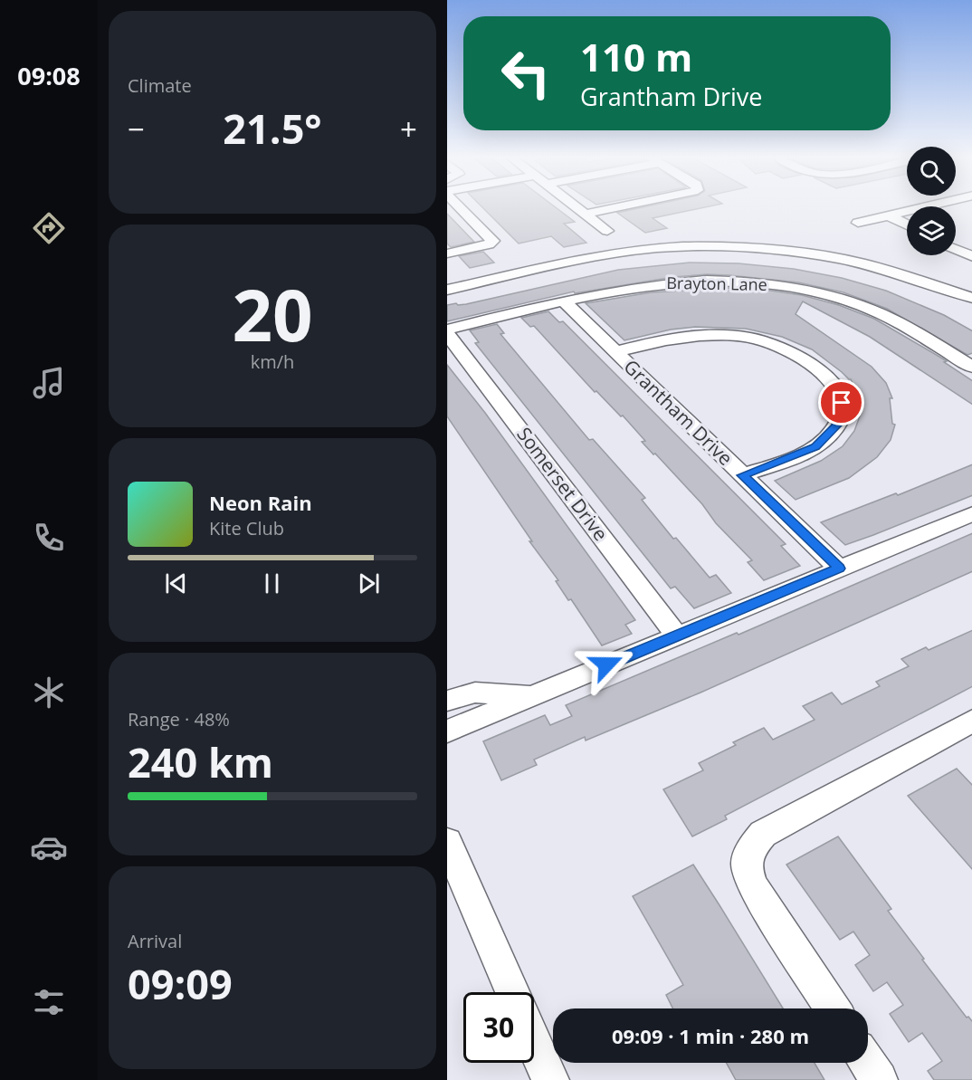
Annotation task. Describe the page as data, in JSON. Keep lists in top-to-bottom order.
{
  "streets": {
    "street": ["Brayton Lane", "Grantham Drive", "Somerset Drive"]
  },
  "crossings": [
    ["Brayton Lane", "Grantham Drive"]
  ],
  "page": {
    "tabs": "09:08",
    "tile": [
      "Climate",
      ["20", "km/h"],
      ["Range · 48%", "240 km"],
      ["Arrival", "09:09"]
    ],
    "turn": ["110 m", "Grantham Drive"],
    "heat": ["−", "21.5°", "+"],
    "song": ["Neon Rain", "Kite Club"],
    "limit": "30",
    "trip": "09:09 · 1 min · 280 m"
  }
}
